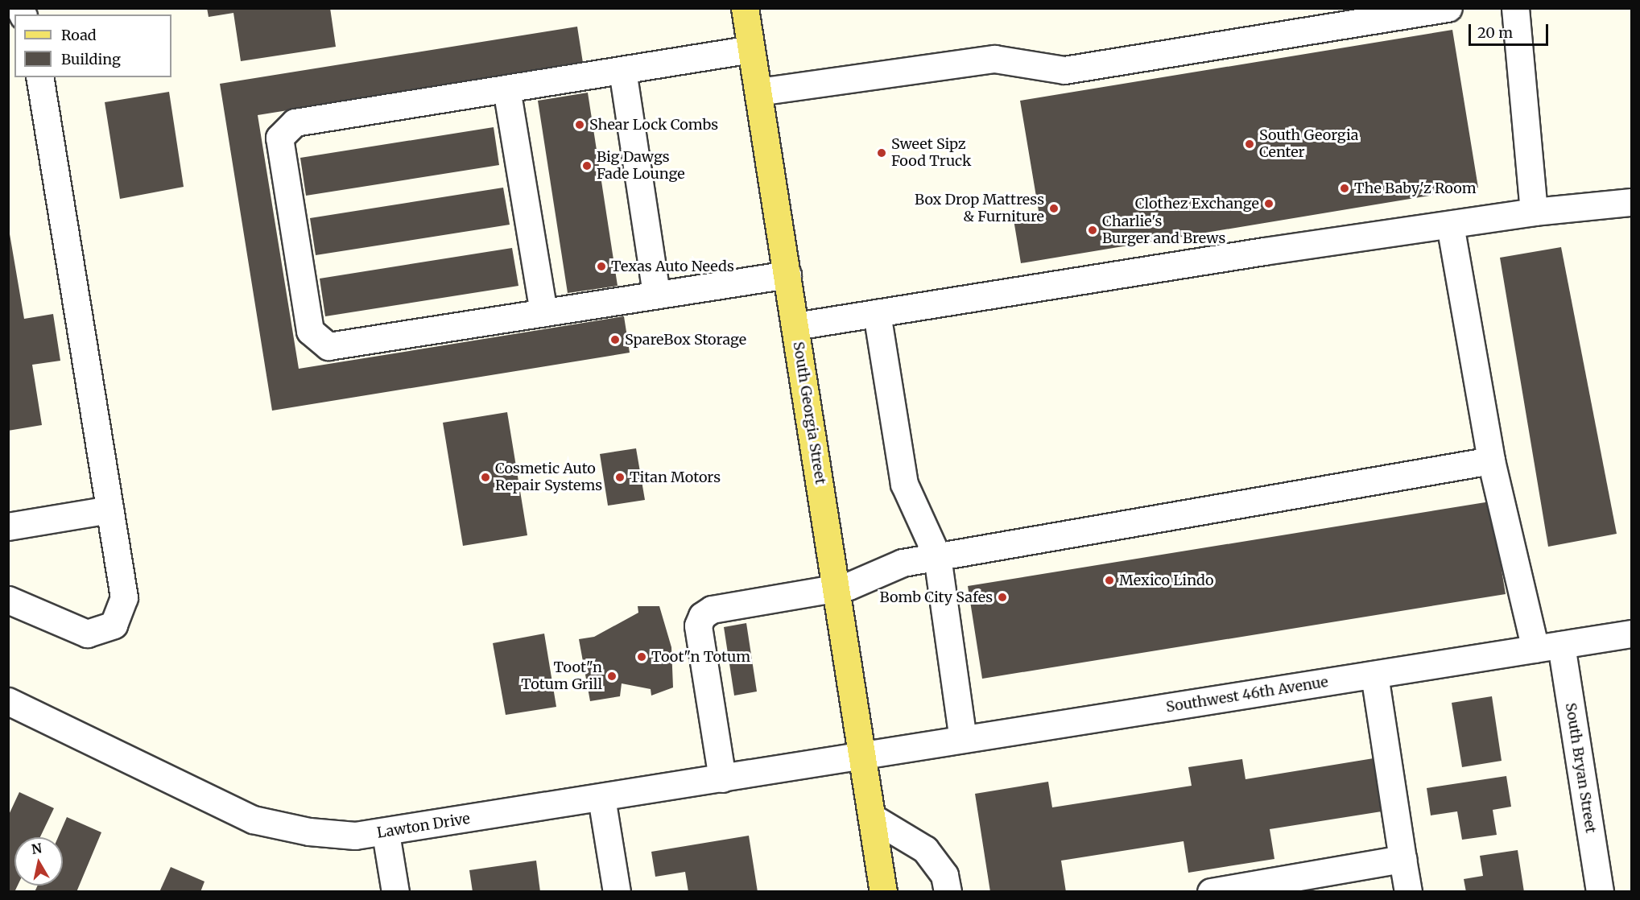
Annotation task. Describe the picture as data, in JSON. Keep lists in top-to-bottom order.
{
  "streets": {
    "main road": ["South Georgia Street"],
    "street": ["Southwest 46th Avenue", "South Bryan Street", "Lawton Drive"]
  },
  "crossings": [
    ["South Georgia Street", "Southwest 46th Avenue"],
    ["South Georgia Street", "Lawton Drive"],
    ["Southwest 46th Avenue", "South Bryan Street"],
    ["Southwest 46th Avenue", "Lawton Drive"]
  ],
  "places": [
    "Shear Lock Combs",
    "South Georgia Center",
    "Sweet Sipz Food Truck",
    "Big Dawgs Fade Lounge",
    "The Baby'z Room",
    "Clothez Exchange",
    "Box Drop Mattress & Furniture",
    "Charlie's Burger and Brews",
    "Texas Auto Needs",
    "SpareBox Storage",
    "Cosmetic Auto Repair Systems",
    "Titan Motors",
    "Mexico Lindo",
    "Bomb City Safes",
    "Toot\"n Totum",
    "Toot\"n Totum Grill"
  ],
  "legend": ["Road", "Building"],
  "scale_bar": "20 m",
  "north": "top"
}
